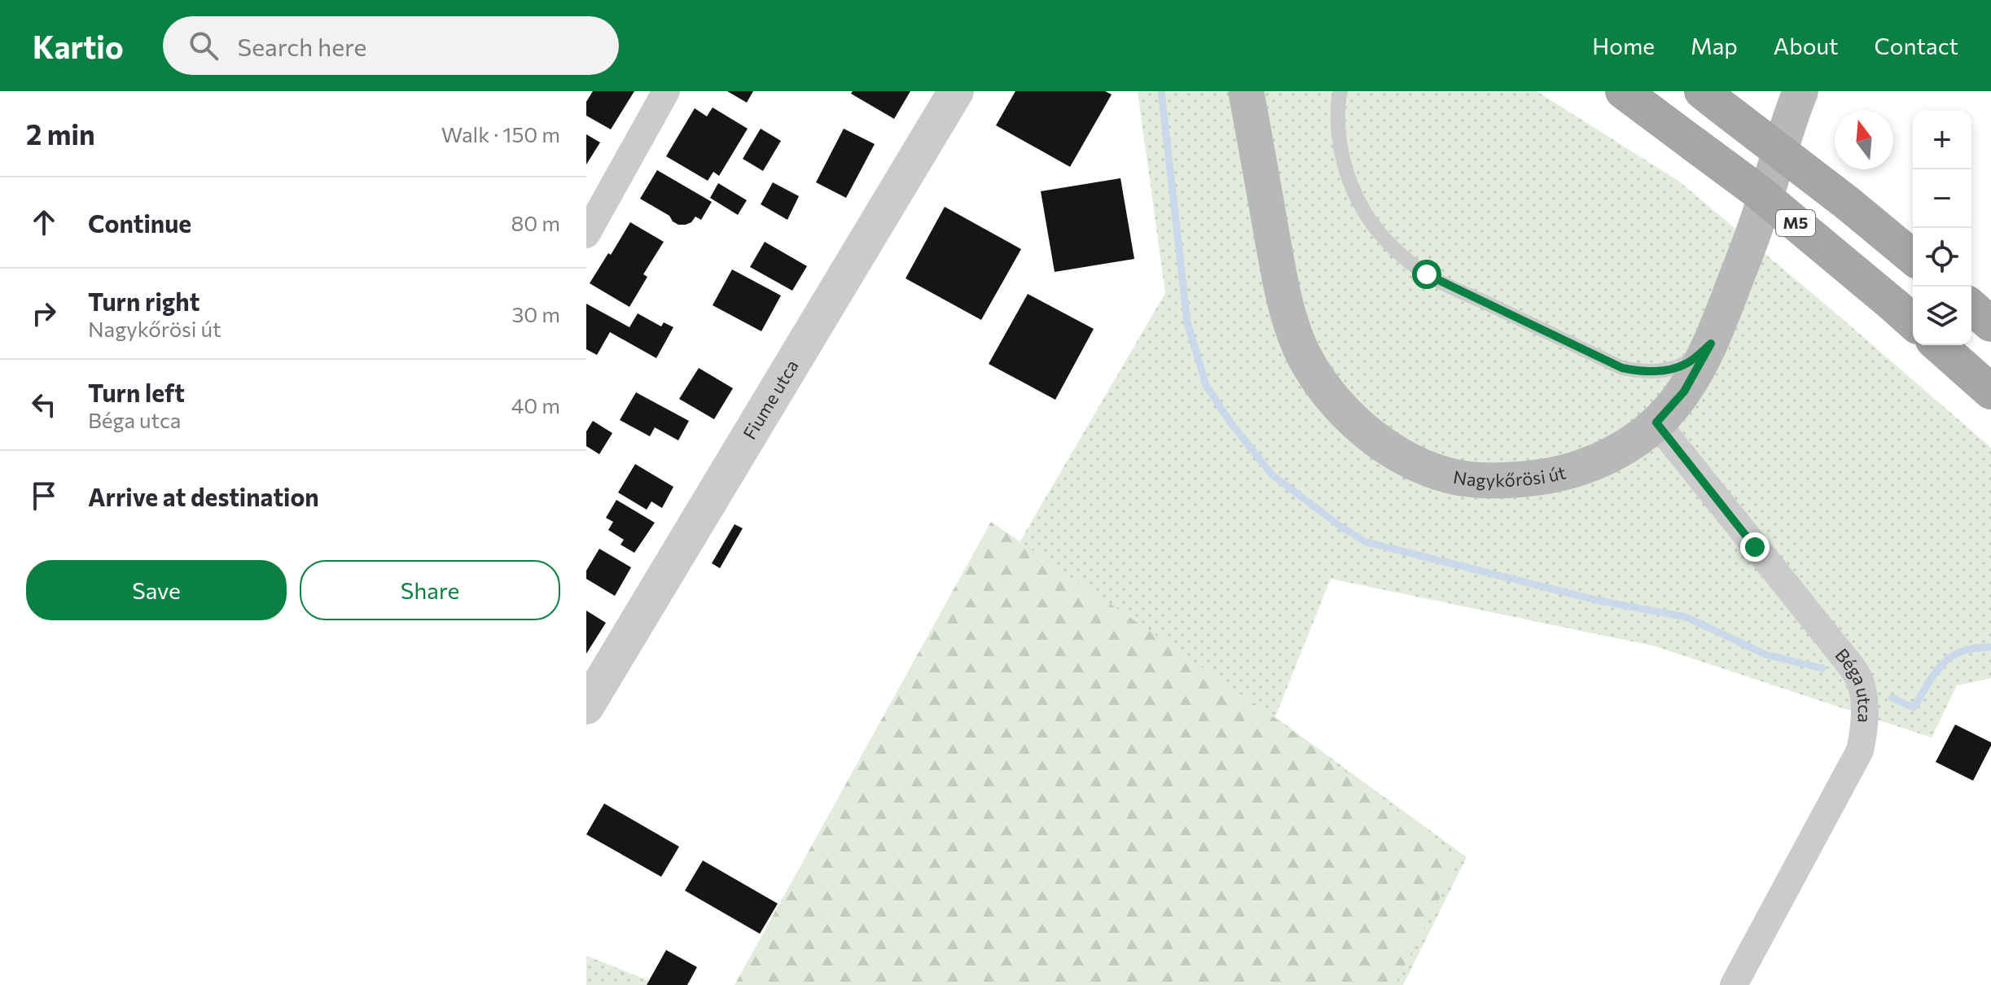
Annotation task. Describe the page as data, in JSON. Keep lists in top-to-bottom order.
{
  "streets": {
    "main road": ["M5", "Nagykőrösi út"],
    "street": ["Fiume utca", "Béga utca"]
  },
  "crossings": [
    ["Nagykőrösi út", "Béga utca"]
  ],
  "north": "top",
  "page": {
    "header": "Kartio",
    "search": "Search here",
    "nav": [
      "Home",
      "Map",
      "About",
      "Contact"
    ],
    "heading": ["2 min", "Walk · 150 m"],
    "map_buttons": ["+", "−"],
    "list": [
      ["Continue", "80 m"],
      ["Turn right", "Nagykőrösi út", "30 m"],
      ["Turn left", "Béga utca", "40 m"],
      "Arrive at destination"
    ],
    "buttons": ["Save", "Share"]
  }
}
